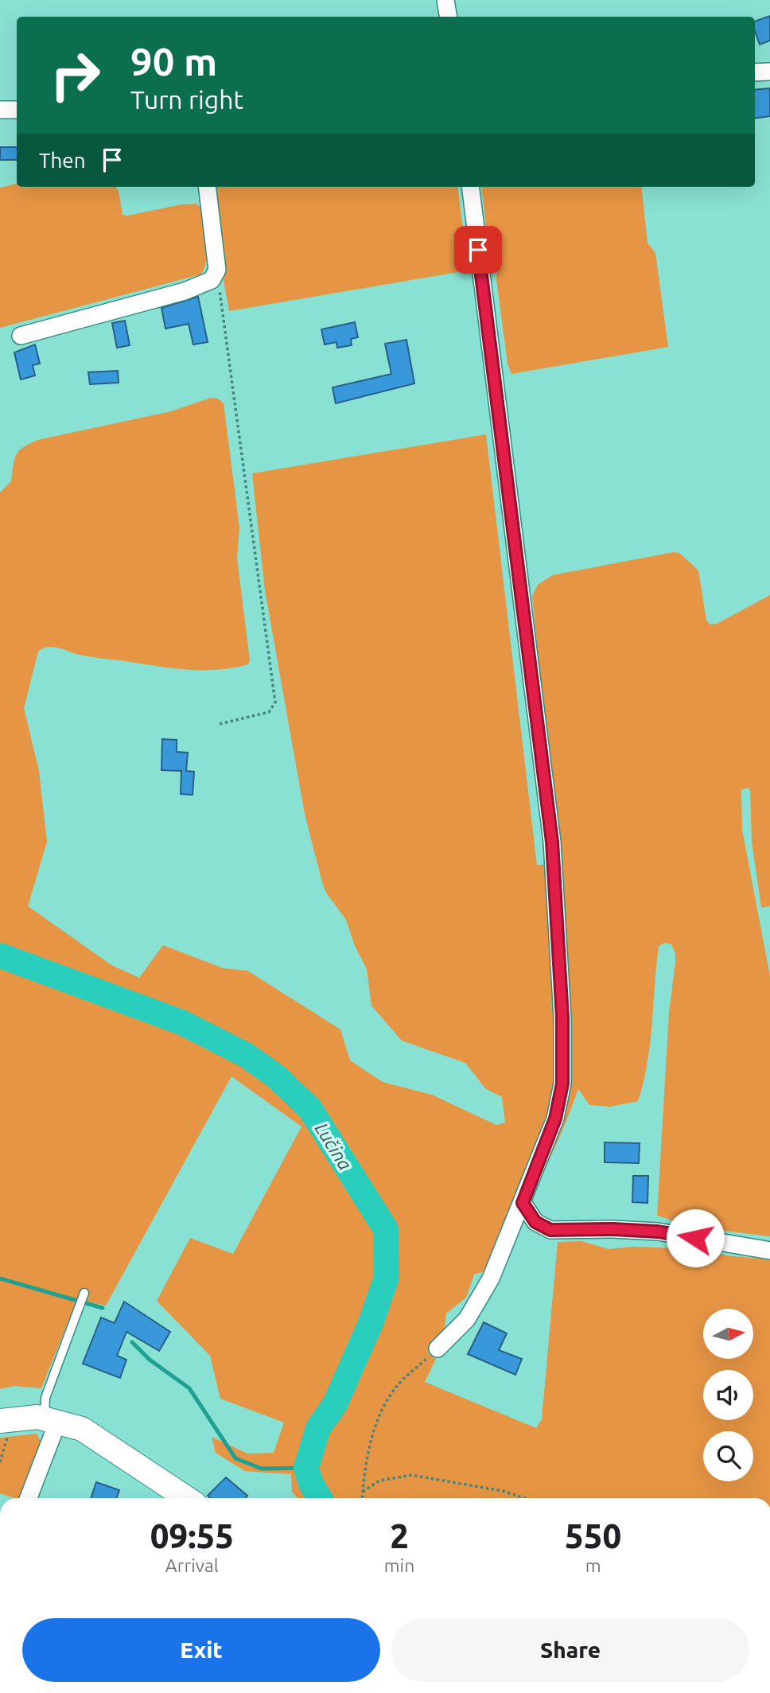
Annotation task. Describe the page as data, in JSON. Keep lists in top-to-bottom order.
{
  "water": ["Lučina"],
  "north": "right",
  "page": {
    "turn": ["90 m", "Turn right"],
    "then": "Then",
    "eta": [
      "09:55",
      "Arrival",
      "2",
      "min",
      "550",
      "m"
    ],
    "buttons": ["Exit", "Share"]
  }
}
